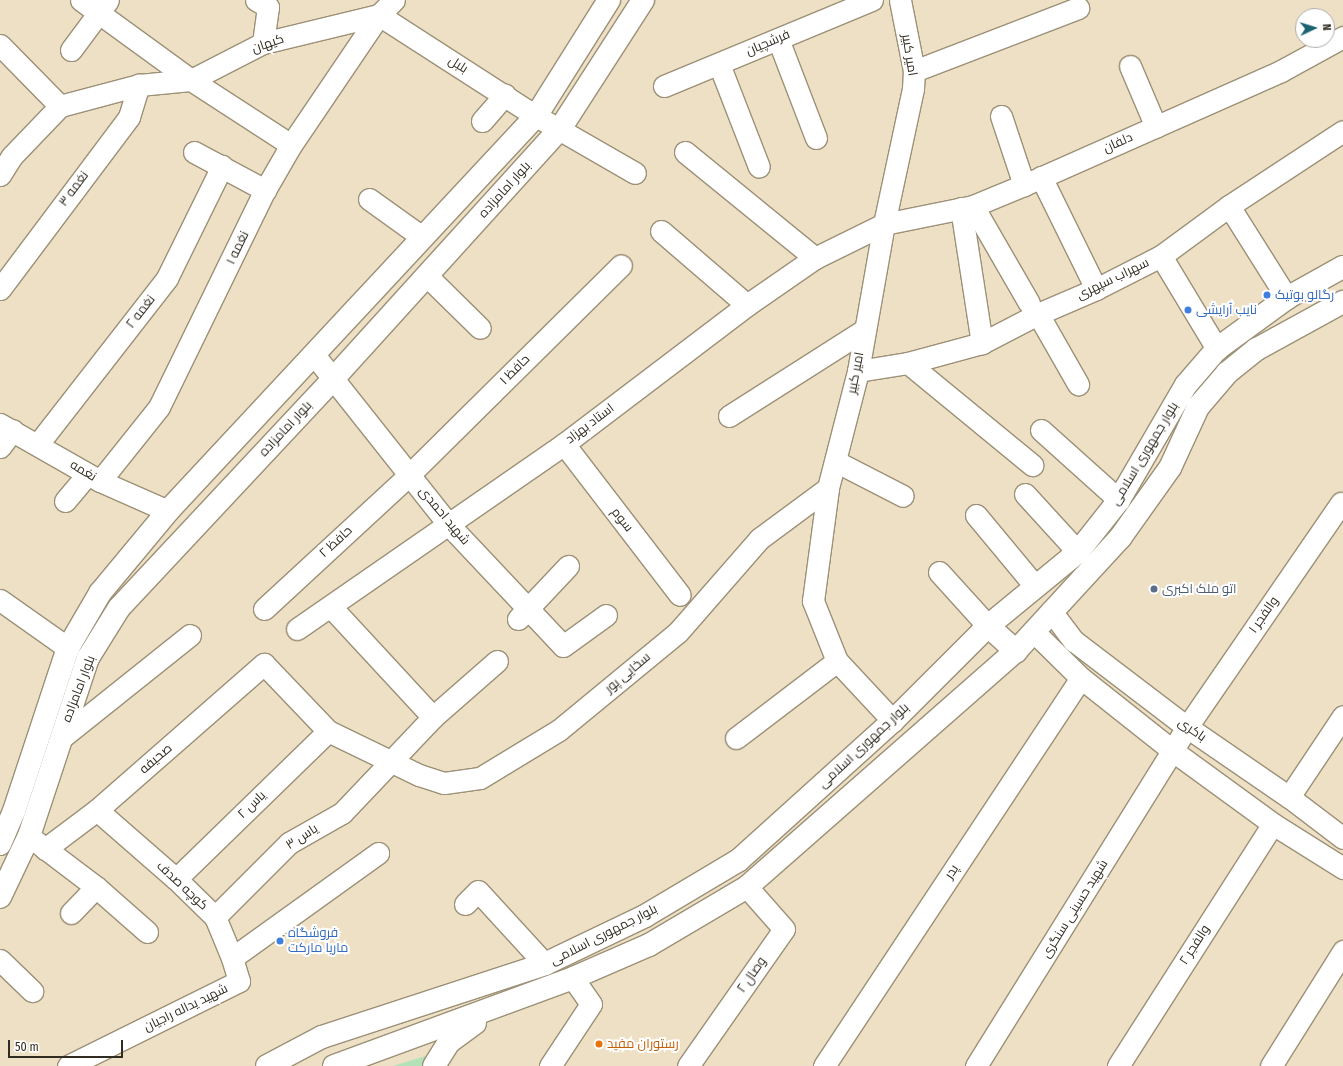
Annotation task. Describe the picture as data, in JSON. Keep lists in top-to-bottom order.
{
  "streets": {
    "main road": ["بلوار امامزاده", "بلوار جمهوری اسلامی"],
    "street": [
      "فرشچیان",
      "کیهان",
      "امیر کبیر",
      "بلبل",
      "دلفان",
      "نغمه ۳",
      "نغمه ۱",
      "سهراب سپهری",
      "نغمه ۲",
      "حافظ ۱",
      "استاد بهزاد",
      "نغمه",
      "شهید احمدی",
      "سوم",
      "حافظ ۲",
      "والفجر ۱",
      "سخایی پور",
      "باکری",
      "صحیفه",
      "یاس ۲",
      "یاس ۳",
      "پدر",
      "کوچه صدف",
      "شهید حسینی سنگری",
      "والفجر ۲",
      "وصال ۲",
      "شهید یداله راجیان"
    ]
  },
  "crossings": [
    ["کیهان", "بلبل"],
    ["کیهان", "نغمه ۳"],
    ["کیهان", "نغمه ۱"],
    ["امیر کبیر", "دلفان"],
    ["امیر کبیر", "سهراب سپهری"],
    ["امیر کبیر", "استاد بهزاد"],
    ["امیر کبیر", "بلوار جمهوری اسلامی"],
    ["امیر کبیر", "سخایی پور"],
    ["بلبل", "بلوار امامزاده"],
    ["بلبل", "نغمه ۱"],
    ["دلفان", "استاد بهزاد"],
    ["بلوار امامزاده", "نغمه"],
    ["بلوار امامزاده", "شهید احمدی"],
    ["بلوار امامزاده", "صحیفه"],
    ["نغمه ۱", "نغمه"],
    ["نغمه ۲", "نغمه"],
    ["حافظ ۱", "شهید احمدی"],
    ["حافظ ۱", "حافظ ۲"],
    ["استاد بهزاد", "شهید احمدی"],
    ["استاد بهزاد", "سوم"],
    ["بلوار جمهوری اسلامی", "باکری"],
    ["بلوار جمهوری اسلامی", "وصال ۲"],
    ["شهید احمدی", "حافظ ۲"],
    ["والفجر ۱", "باکری"],
    ["والفجر ۱", "شهید حسینی سنگری"],
    ["سخایی پور", "صحیفه"],
    ["سخایی پور", "یاس ۲"],
    ["سخایی پور", "یاس ۳"],
    ["صحیفه", "یاس ۲"],
    ["صحیفه", "کوچه صدف"],
    ["یاس ۲", "کوچه صدف"],
    ["یاس ۳", "کوچه صدف"],
    ["کوچه صدف", "شهید یداله راجیان"]
  ],
  "places": [
    "رگالو بوتیک",
    "نایب آرایشی",
    "اتو ملک اکبری",
    "فروشگاه ماریا مارکت",
    "رستوران مفید"
  ],
  "scale_bar": "50 m",
  "north": "right"
}
